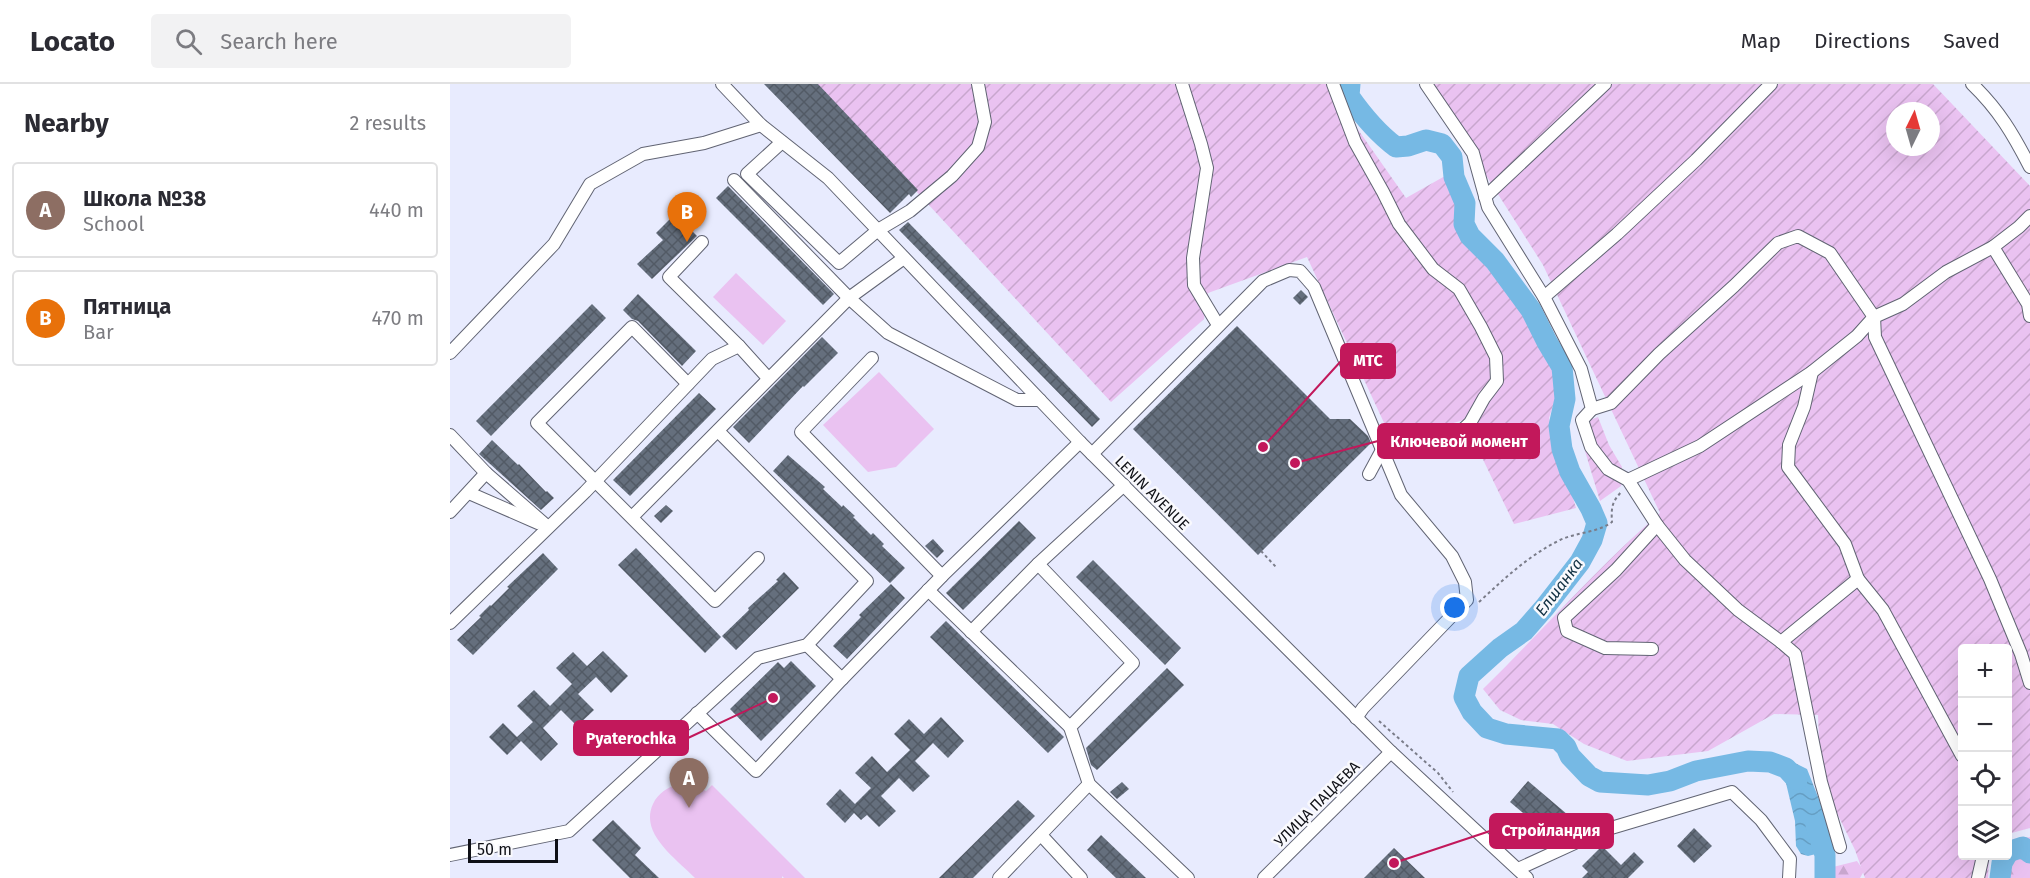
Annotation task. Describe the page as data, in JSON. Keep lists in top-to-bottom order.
{
  "streets": {
    "street": ["LENIN AVENUE", "УЛИЦА ПАЦАЕВА"]
  },
  "crossings": [
    ["LENIN AVENUE", "УЛИЦА ПАЦАЕВА"]
  ],
  "water": ["Елшанка"],
  "places": [
    "МТС",
    "Ключевой момент",
    "Pyaterochka",
    "Стройландия"
  ],
  "scale_bar": "50 m",
  "north": "top",
  "page": {
    "header": "Locato",
    "search": "Search here",
    "nav": ["Map", "Directions", "Saved"],
    "heading": ["Nearby", "2 results"],
    "list": [
      {
        "mark": "A",
        "name": "Школа №38",
        "note": "School",
        "value": "440 m"
      },
      {
        "mark": "B",
        "name": "Пятница",
        "note": "Bar",
        "value": "470 m"
      }
    ],
    "pins": ["B", "A"],
    "map_buttons": ["+", "−"],
    "scale": "50 m"
  }
}
